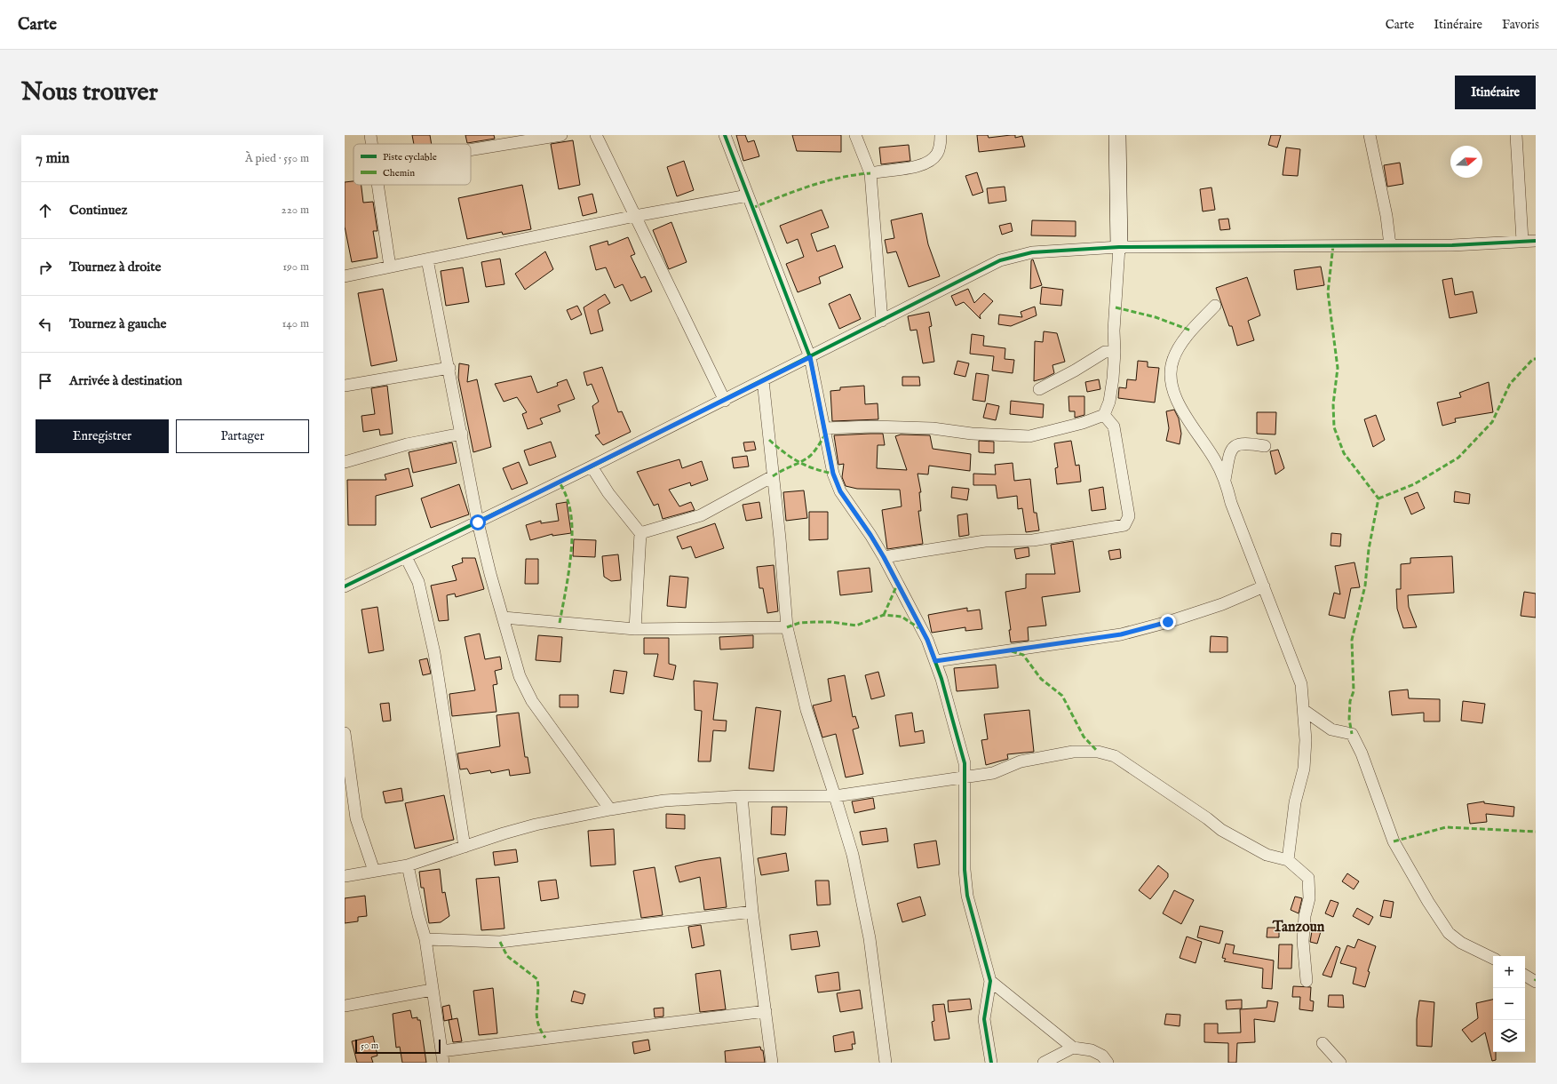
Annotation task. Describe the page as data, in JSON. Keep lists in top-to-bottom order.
{
  "districts": ["Tanzoun"],
  "legend": ["Piste cyclable", "Chemin"],
  "scale_bar": "50 m",
  "north": "right",
  "page": {
    "header": "Carte",
    "nav": ["Carte", "Itinéraire", "Favoris"],
    "buttons": [
      "Itinéraire",
      ["Enregistrer", "Partager"]
    ],
    "title": "Nous trouver",
    "heading": ["7 min", "À pied · 550 m"],
    "list": [
      ["Continuez", "220 m"],
      ["Tournez à droite", "190 m"],
      ["Tournez à gauche", "140 m"],
      "Arrivée à destination"
    ],
    "map_buttons": ["+", "−"],
    "scale": "50 m"
  }
}
